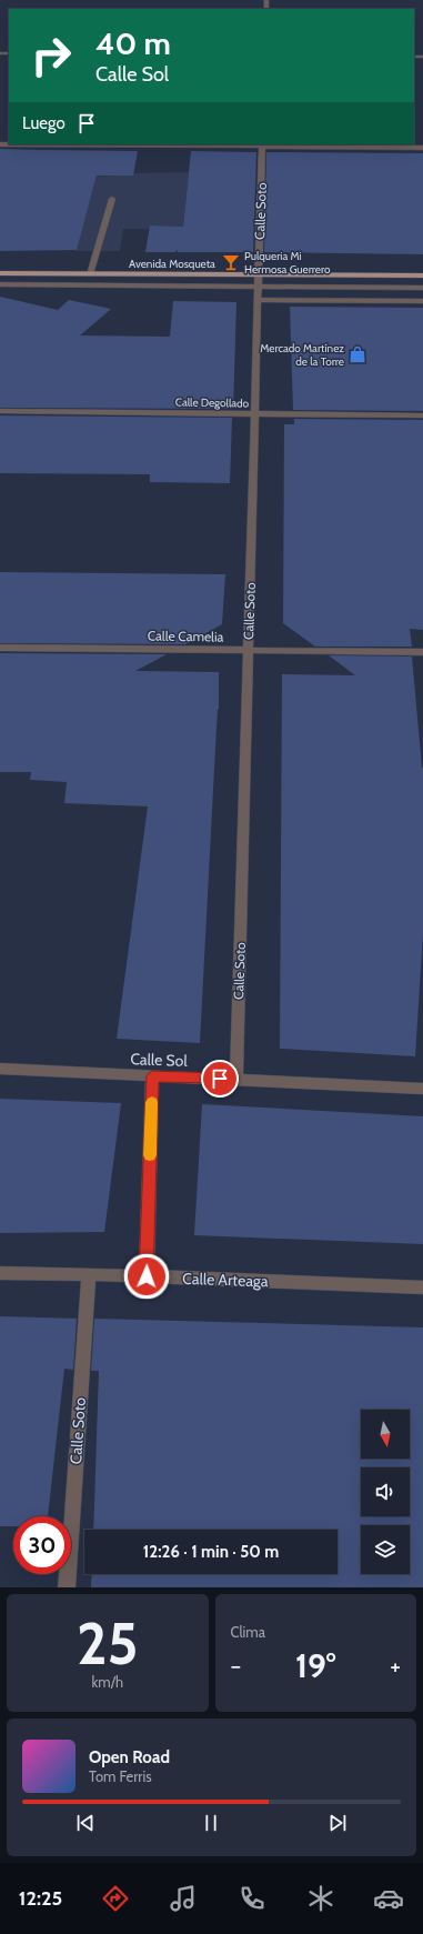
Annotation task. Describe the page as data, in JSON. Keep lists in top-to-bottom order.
{
  "streets": {
    "main road": ["Avenida Mosqueta"],
    "street": [
      "Calle Soto",
      "Calle Degollado",
      "Calle Camelia",
      "Calle Sol",
      "Calle Arteaga"
    ]
  },
  "crossings": [
    ["Calle Soto", "Avenida Mosqueta"],
    ["Calle Soto", "Calle Degollado"],
    ["Calle Soto", "Calle Camelia"],
    ["Calle Soto", "Calle Sol"],
    ["Calle Soto", "Calle Arteaga"]
  ],
  "places": {
    "bar": ["Pulqueria Mi Hermosa Guerrero"],
    "shop": ["Mercado Martínez de la Torre"]
  },
  "north": "bottom",
  "page": {
    "turn": ["40 m", "Calle Sol"],
    "then": "Luego",
    "limit": "30",
    "trip": "12:26 · 1 min · 50 m",
    "tile": [
      ["25", "km/h"],
      "Clima"
    ],
    "heat": ["−", "19°", "+"],
    "song": ["Open Road", "Tom Ferris"],
    "tabs": "12:25"
  }
}
